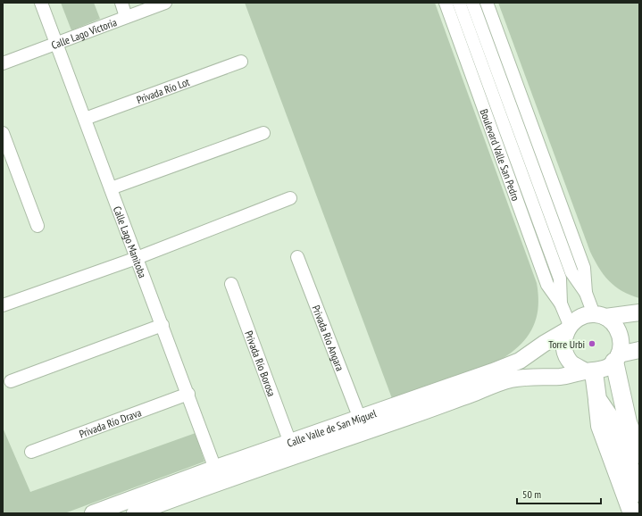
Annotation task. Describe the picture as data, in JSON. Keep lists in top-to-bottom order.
{
  "streets": {
    "street": [
      "Calle Lago Victoria",
      "Privada Río Lot",
      "Boulevard Valle San Pedro",
      "Calle Lago Manitoba",
      "Privada Río Angara",
      "Privada Río Borosa",
      "Privada Río Drava",
      "Calle Valle de San Miguel"
    ]
  },
  "crossings": [
    ["Calle Lago Victoria", "Calle Lago Manitoba"],
    ["Privada Río Lot", "Calle Lago Manitoba"],
    ["Boulevard Valle San Pedro", "Calle Valle de San Miguel"],
    ["Calle Lago Manitoba", "Privada Río Drava"],
    ["Calle Lago Manitoba", "Calle Valle de San Miguel"],
    ["Privada Río Angara", "Calle Valle de San Miguel"],
    ["Privada Río Borosa", "Calle Valle de San Miguel"]
  ],
  "places": ["Torre Urbi"],
  "scale_bar": "50 m"
}
